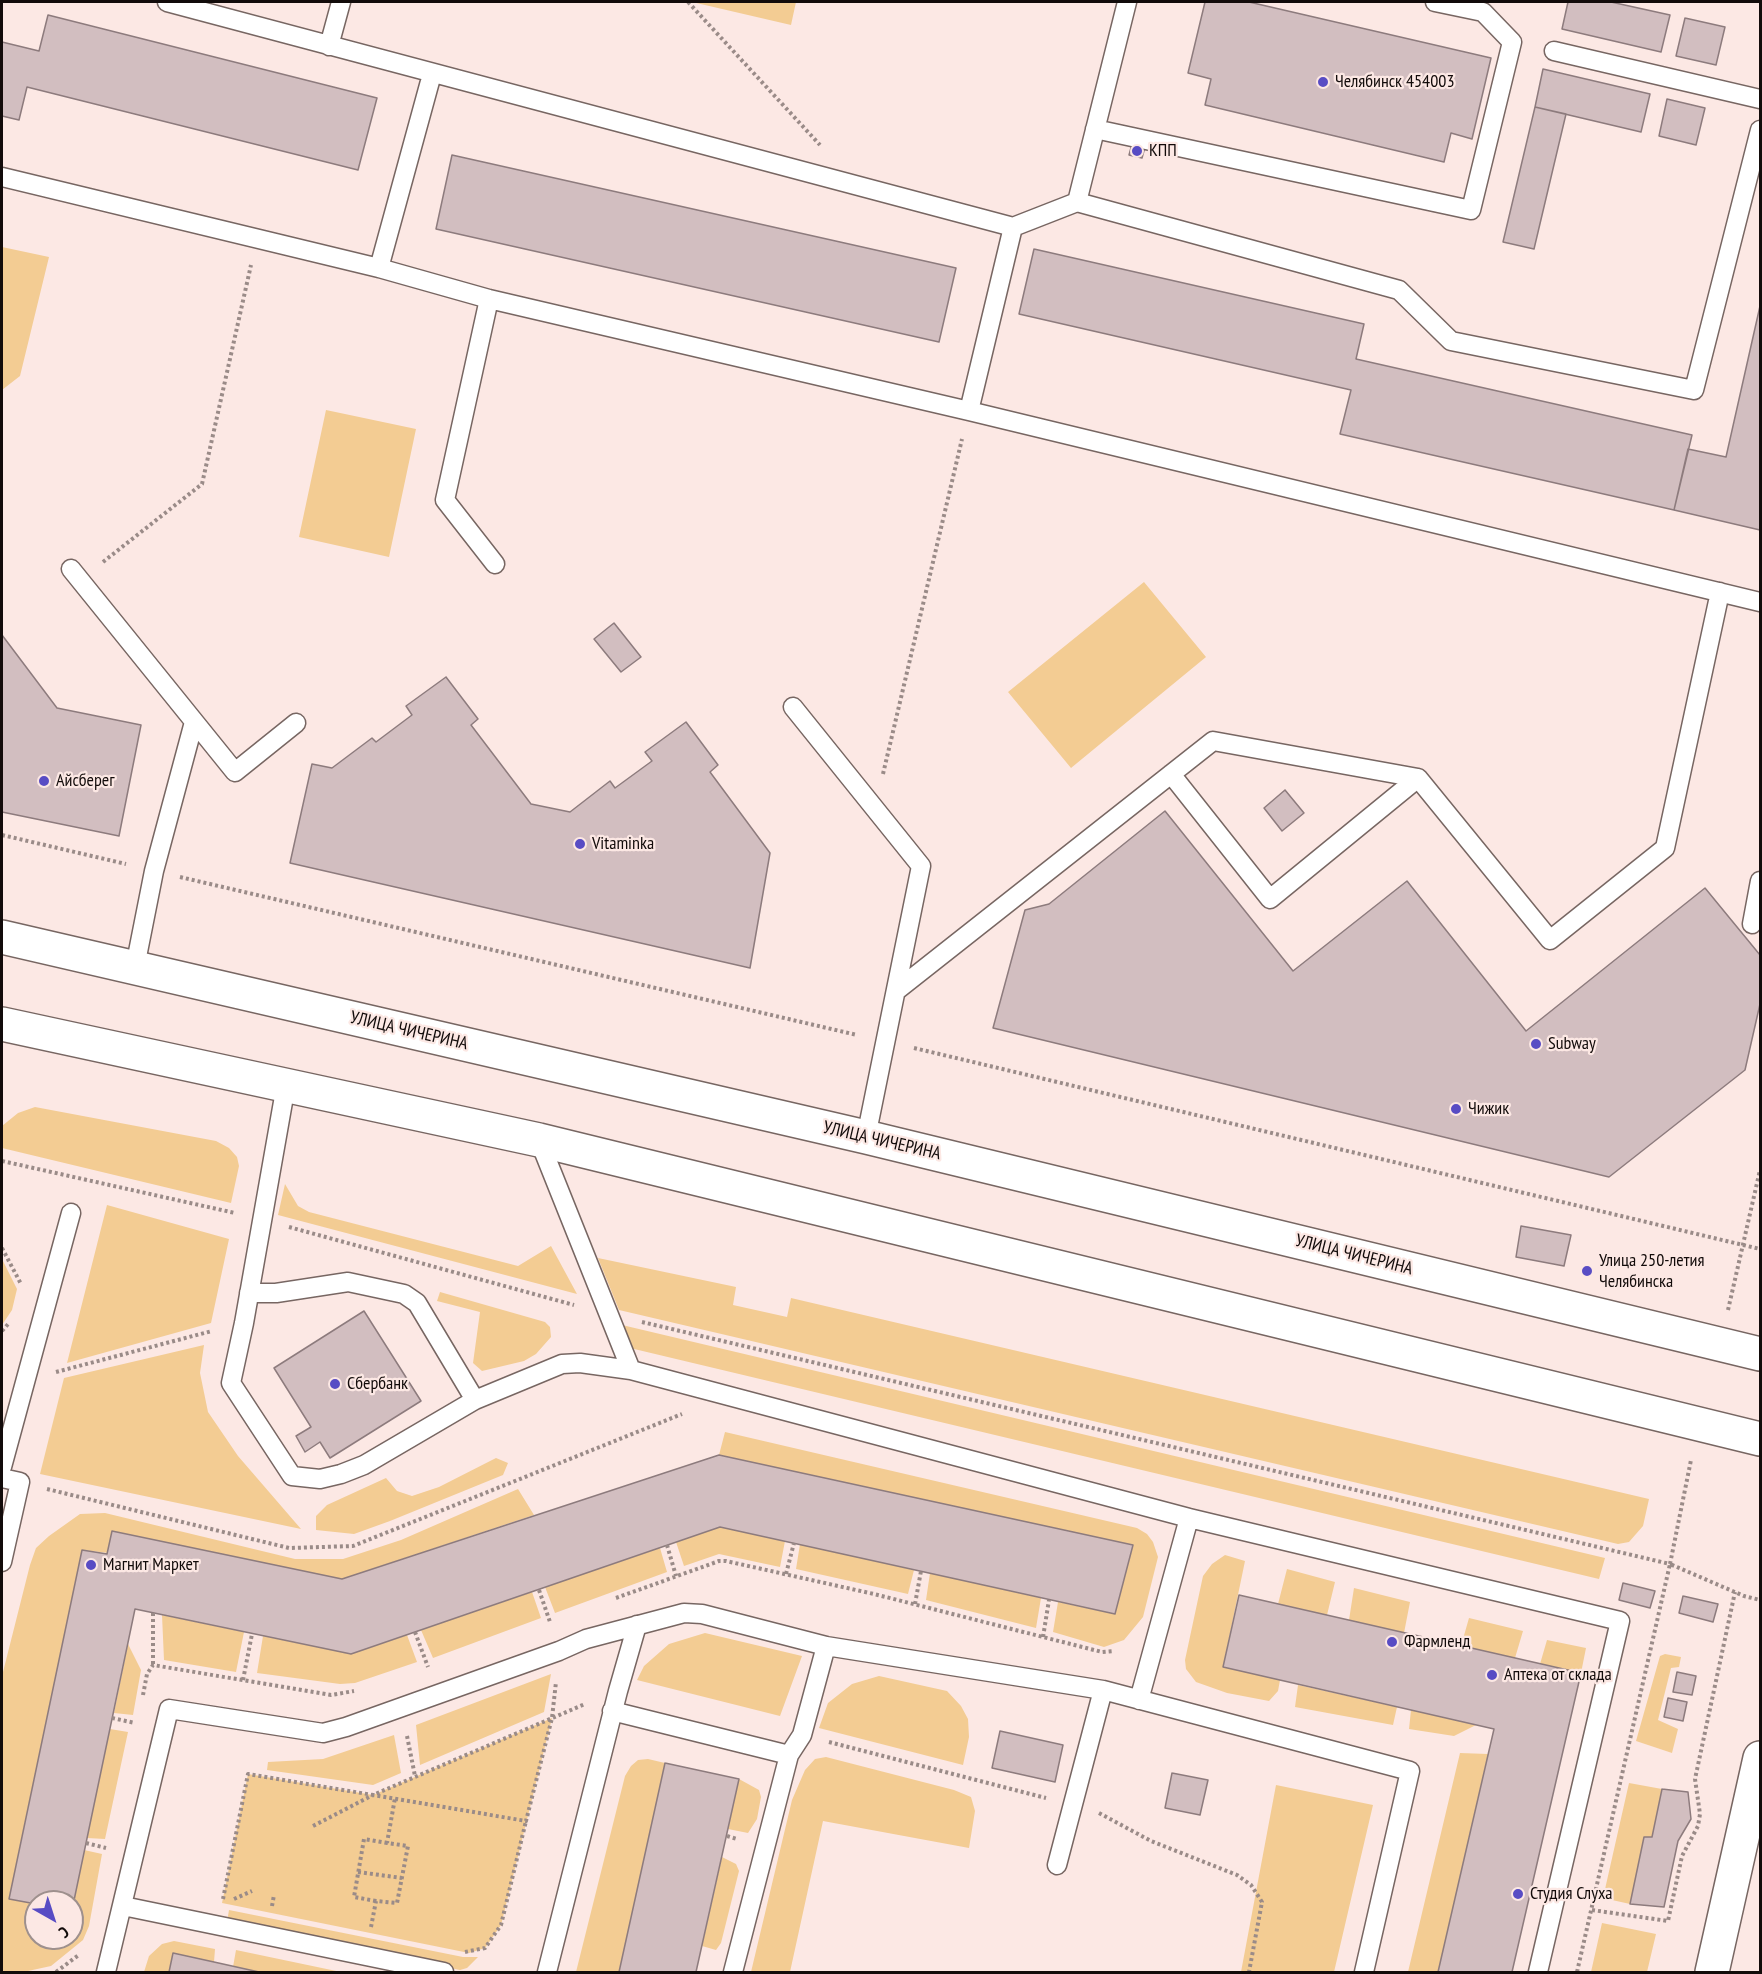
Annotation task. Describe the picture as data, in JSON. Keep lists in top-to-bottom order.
{
  "streets": {
    "main road": ["УЛИЦА ЧИЧЕРИНА"]
  },
  "places": [
    "Челябинск 454003",
    "КПП",
    "Айсберег",
    "Vitaminka",
    "Subway",
    "Чижик",
    "Улица 250-летия Челябинска",
    "Сбербанк",
    "Магнит Маркет",
    "Фармленд",
    "Аптека от склада",
    "Студия Слуха"
  ],
  "north": "bottom right"
}
